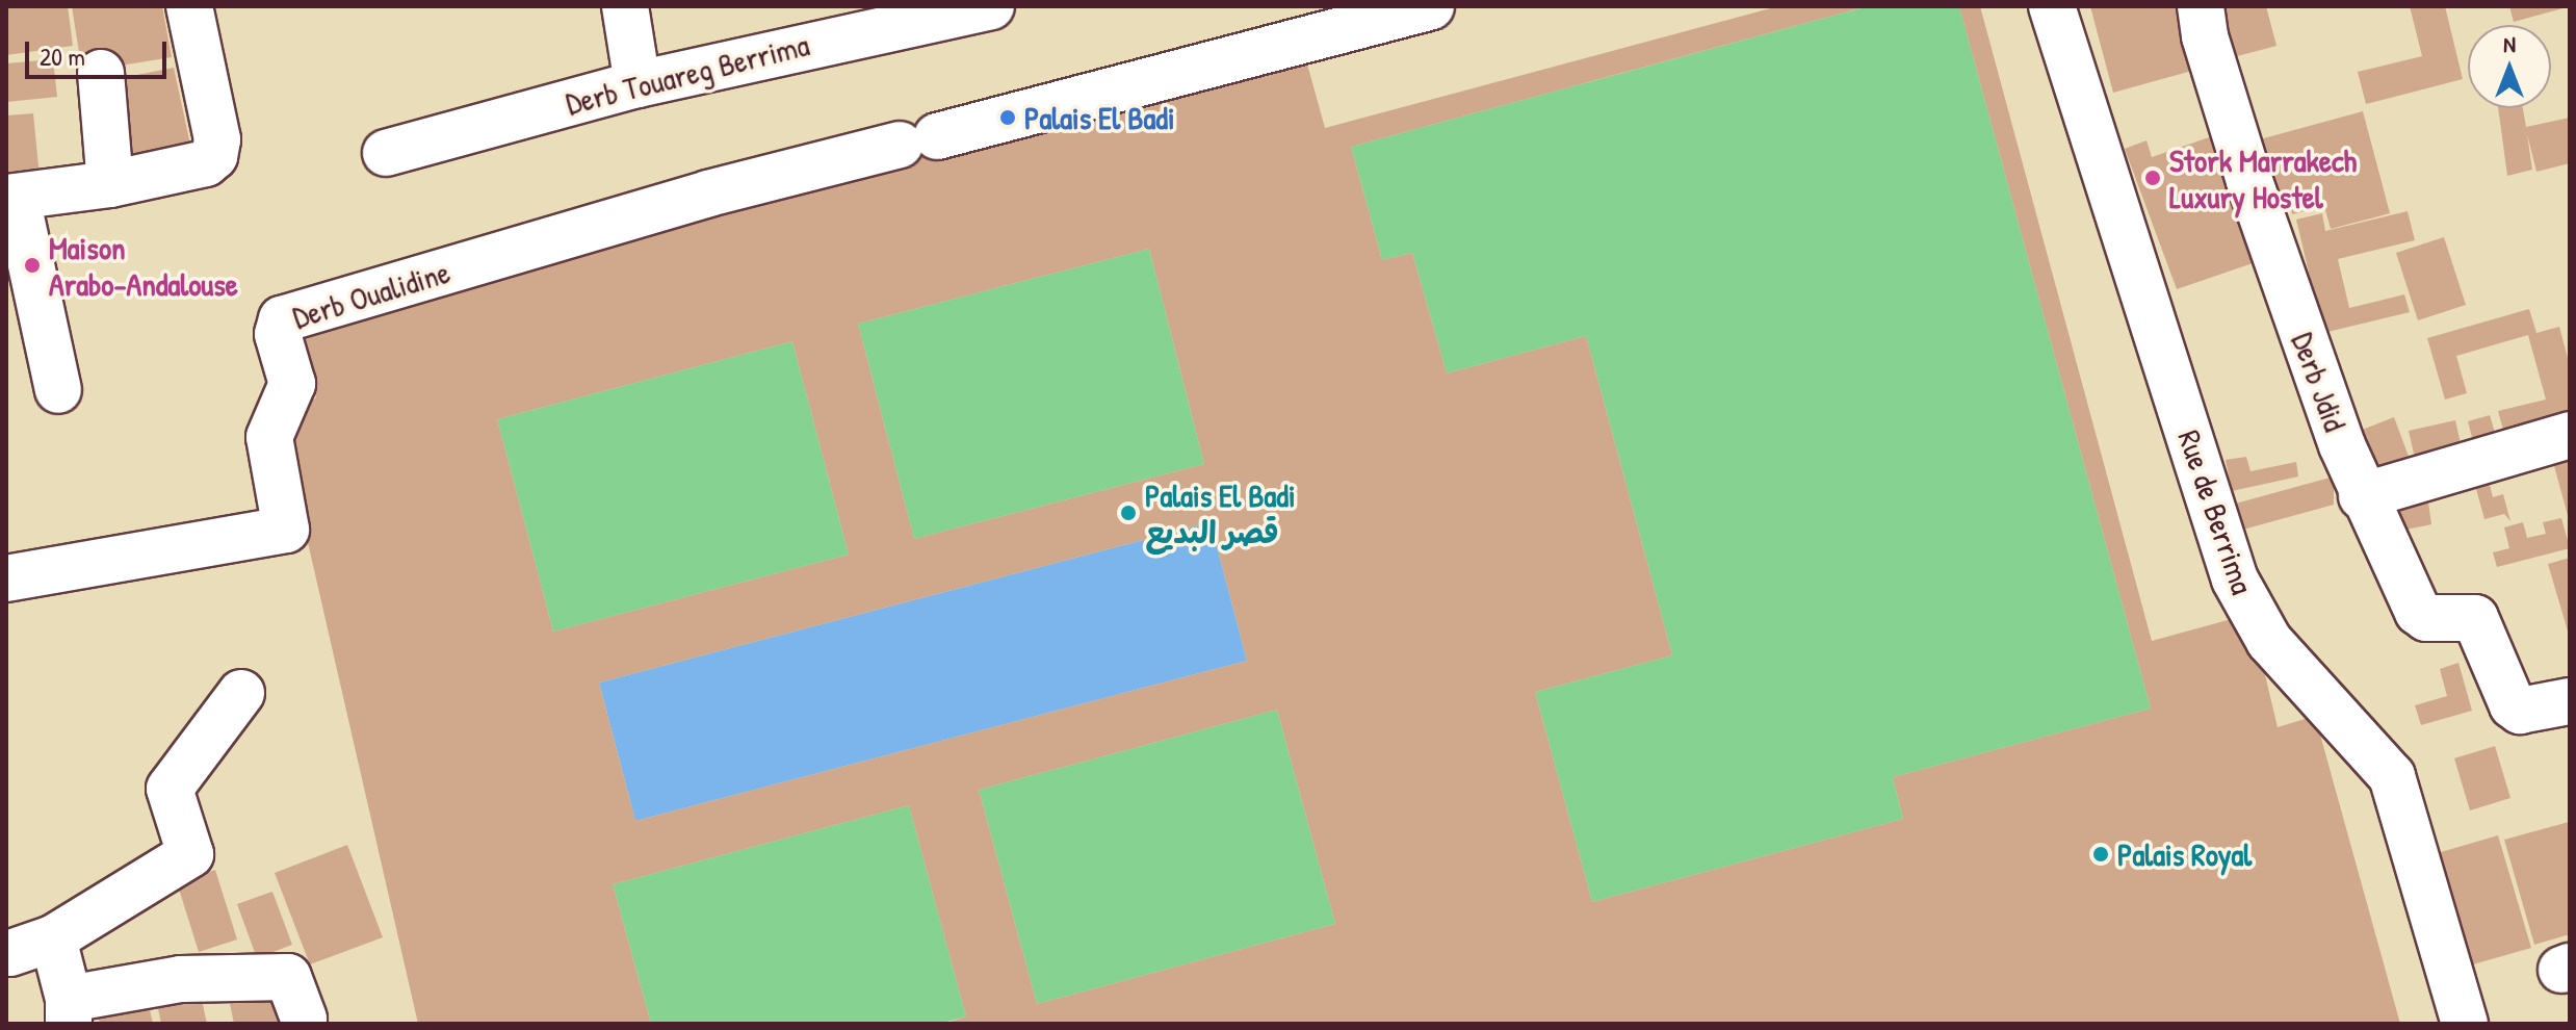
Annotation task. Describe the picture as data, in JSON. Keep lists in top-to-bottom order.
{
  "streets": {
    "street": [
      "Derb Touareg Berrima",
      "Derb Oualidine",
      "Derb Jdid",
      "Rue de Berrima"
    ]
  },
  "places": [
    "Palais El Badi",
    "Stork Marrakech Luxury Hostel",
    "Maison Arabo-Andalouse",
    "Palais El Badi قصر البديع",
    "Palais Royal"
  ],
  "scale_bar": "20 m",
  "north": "top"
}
